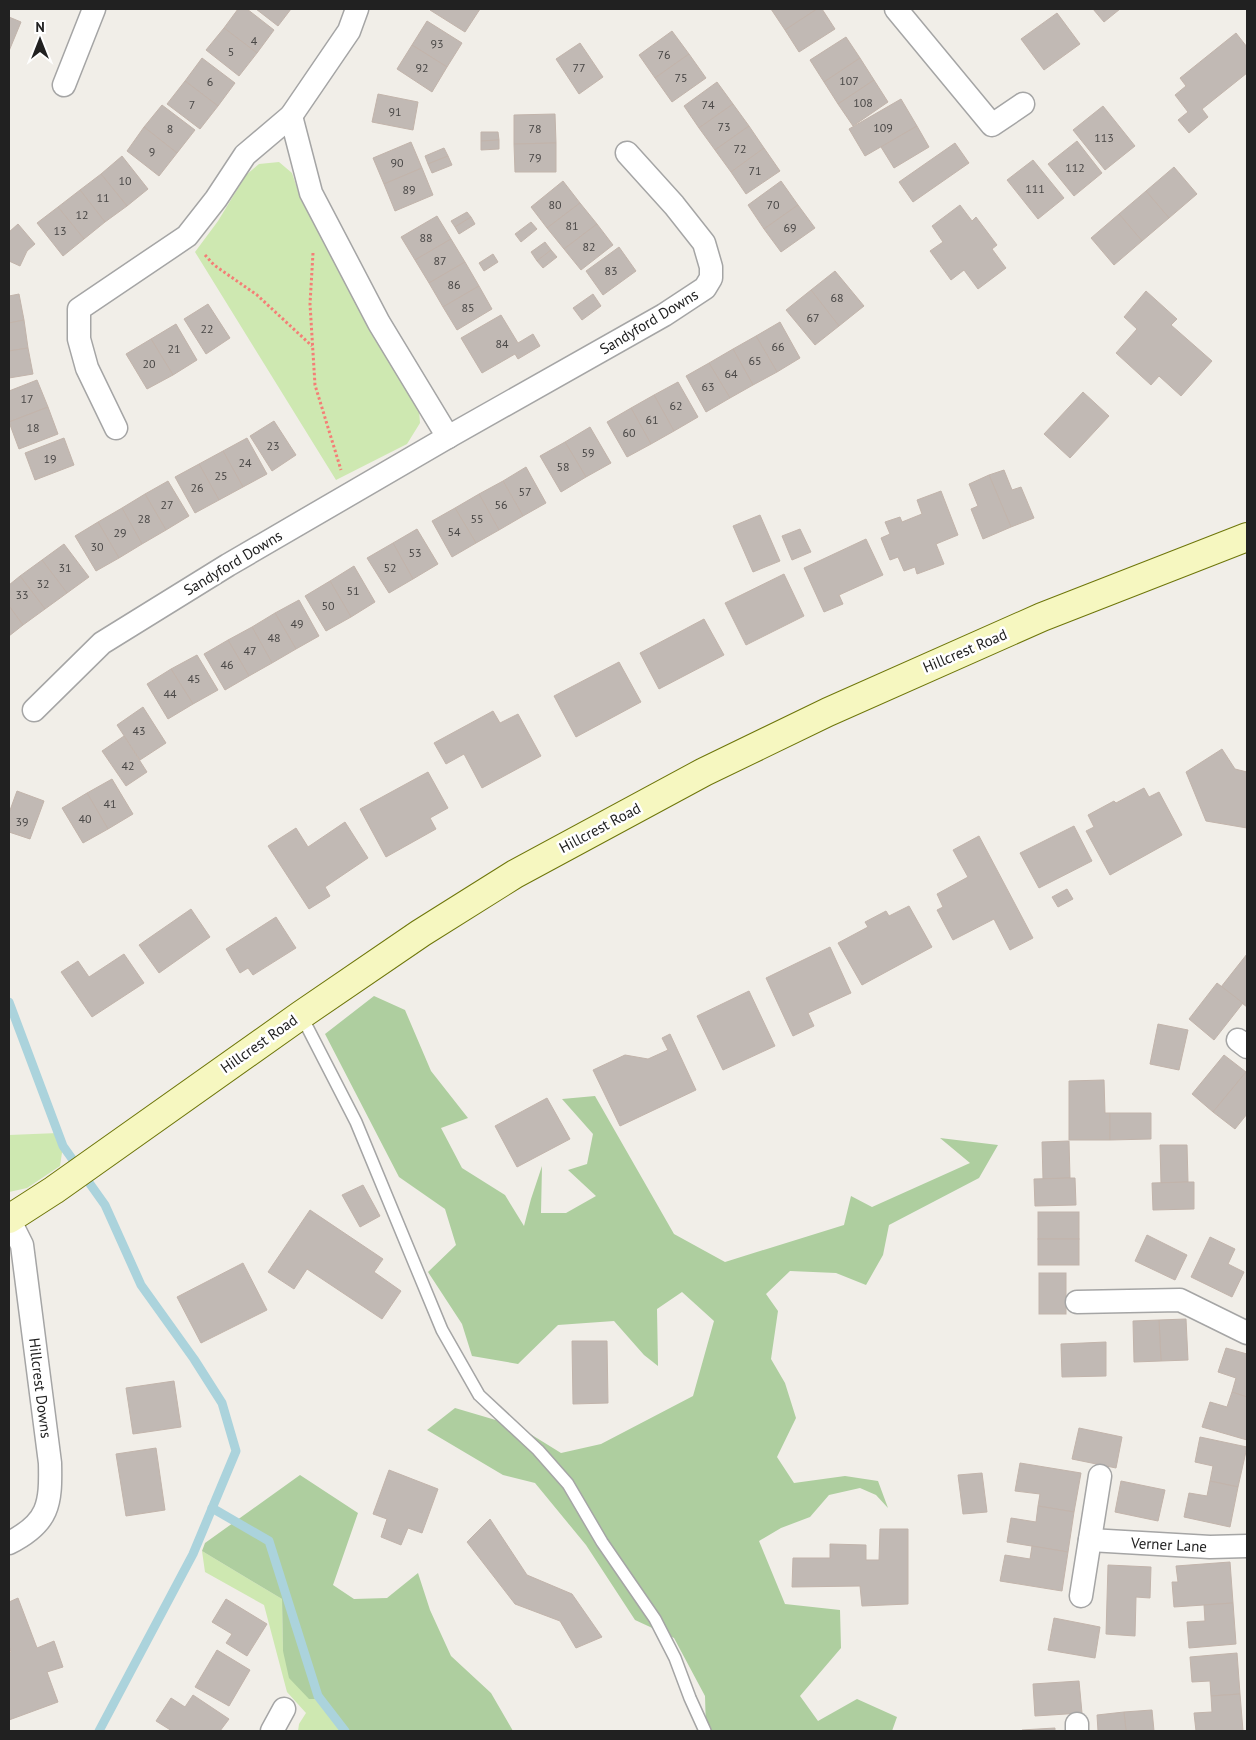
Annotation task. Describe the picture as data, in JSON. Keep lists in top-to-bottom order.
{
  "streets": {
    "street": [
      "Sandyford Downs",
      "Hillcrest Road",
      "Hillcrest Downs",
      "Verner Lane"
    ]
  },
  "crossings": [
    ["Hillcrest Road", "Hillcrest Downs"]
  ],
  "house_numbers": [
    "4",
    "93",
    "5",
    "76",
    "92",
    "77",
    "75",
    "107",
    "6",
    "108",
    "7",
    "74",
    "91",
    "73",
    "109",
    "8",
    "78",
    "113",
    "72",
    "9",
    "79",
    "90",
    "112",
    "71",
    "10",
    "111",
    "89",
    "11",
    "80",
    "70",
    "12",
    "81",
    "69",
    "13",
    "88",
    "82",
    "87",
    "83",
    "86",
    "68",
    "85",
    "67",
    "22",
    "84",
    "66",
    "21",
    "65",
    "20",
    "64",
    "63",
    "17",
    "62",
    "61",
    "18",
    "60",
    "23",
    "59",
    "19",
    "24",
    "58",
    "25",
    "26",
    "57",
    "27",
    "56",
    "28",
    "55",
    "54",
    "29",
    "30",
    "53",
    "31",
    "52",
    "32",
    "51",
    "33",
    "50",
    "49",
    "48",
    "47",
    "46",
    "45",
    "44",
    "43",
    "42",
    "41",
    "40",
    "39"
  ],
  "north": "top"
}
